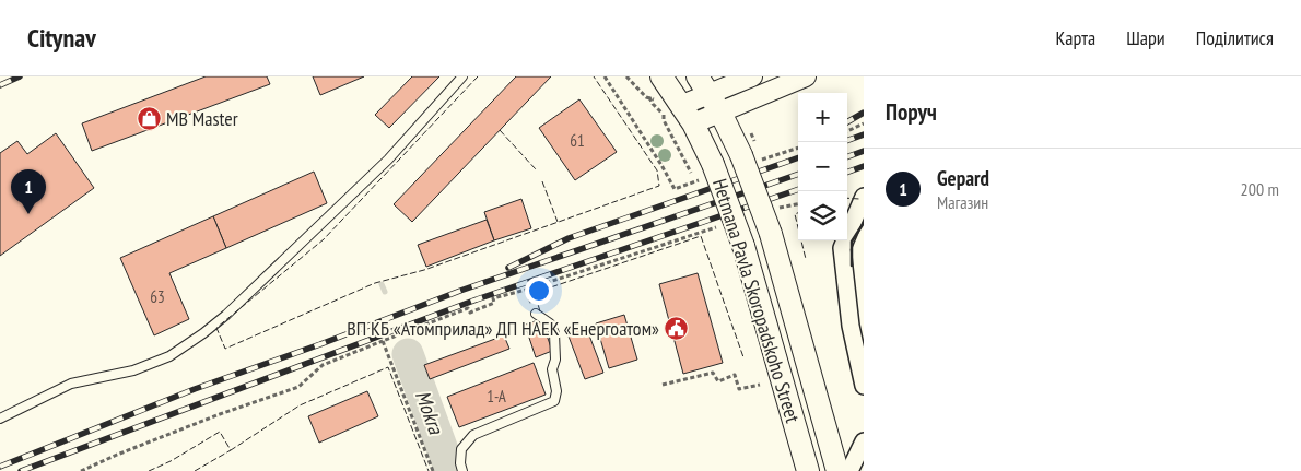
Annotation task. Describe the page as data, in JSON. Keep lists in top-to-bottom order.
{
  "streets": {
    "main road": ["Hetmana Pavla Skoropadskoho Street"]
  },
  "water": ["Mokra"],
  "places": {
    "shop": ["MB Master"],
    "public building": ["ВП КБ «Атомприлад» ДП НАЕК «Енергоатом»"]
  },
  "house_numbers": ["61", "63", "1-А"],
  "page": {
    "header": "Citynav",
    "nav": ["Карта", "Шари", "Поділитися"],
    "heading": "Поруч",
    "map_buttons": ["+", "−"],
    "list": [
      {
        "mark": "1",
        "name": "Gepard",
        "note": "Магазин",
        "value": "200 m"
      }
    ],
    "pins": "1"
  }
}
